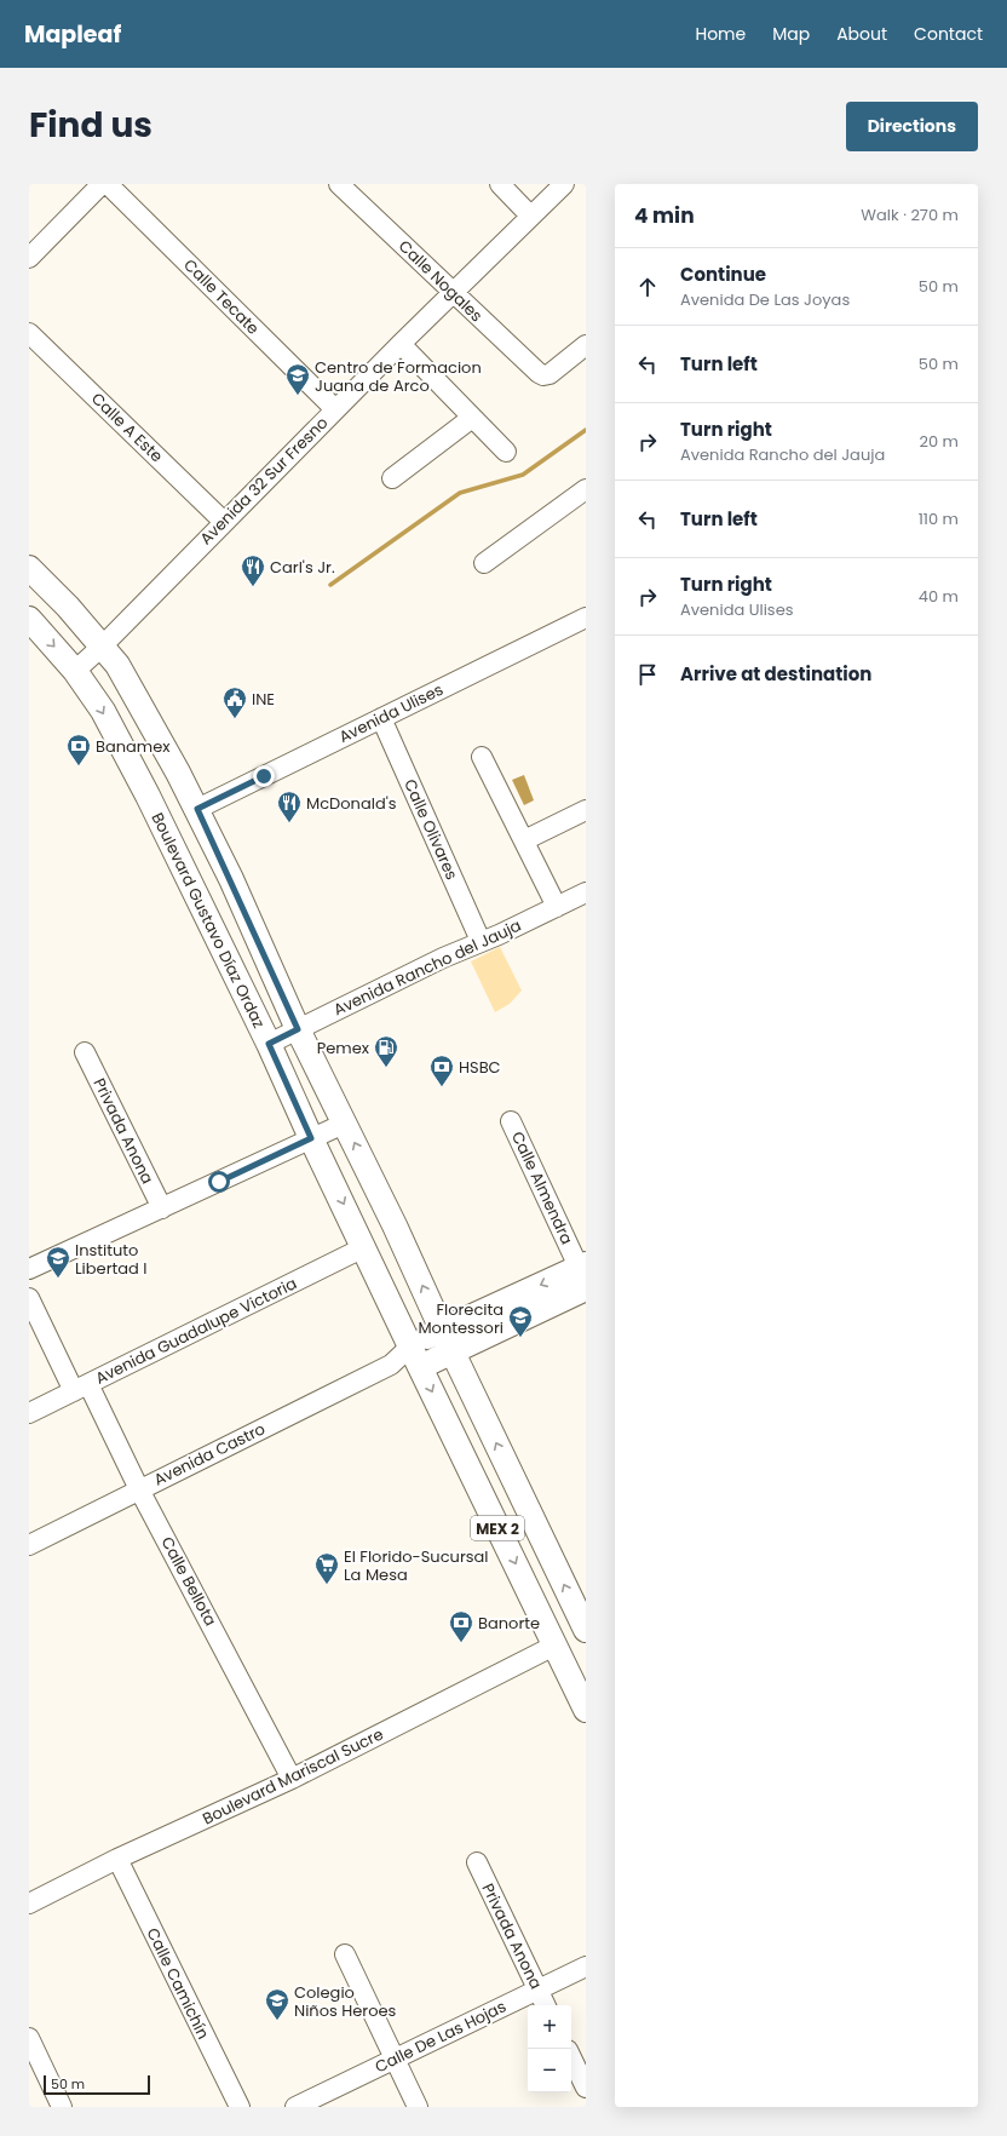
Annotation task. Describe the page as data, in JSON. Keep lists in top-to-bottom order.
{
  "streets": {
    "main road": ["Boulevard Gustavo Díaz Ordaz", "MEX 2"],
    "street": [
      "Calle Nogales",
      "Calle Tecate",
      "Calle A Este",
      "Avenida 32 Sur Fresno",
      "Avenida Ulises",
      "Calle Olivares",
      "Avenida Rancho del Jauja",
      "Privada Anona",
      "Calle Almendra",
      "Avenida Guadalupe Victoria",
      "Avenida Castro",
      "Calle Bellota",
      "Boulevard Mariscal Sucre",
      "Calle Camichín",
      "Calle De Las Hojas"
    ]
  },
  "crossings": [
    ["Calle Nogales", "Avenida 32 Sur Fresno"],
    ["Calle Tecate", "Avenida 32 Sur Fresno"],
    ["Calle A Este", "Avenida 32 Sur Fresno"],
    ["Avenida 32 Sur Fresno", "Boulevard Gustavo Díaz Ordaz"],
    ["Avenida 32 Sur Fresno", "MEX 2"],
    ["Avenida Ulises", "Calle Olivares"],
    ["Avenida Ulises", "MEX 2"],
    ["Calle Olivares", "Avenida Rancho del Jauja"],
    ["Boulevard Gustavo Díaz Ordaz", "Avenida Rancho del Jauja"],
    ["Boulevard Gustavo Díaz Ordaz", "Avenida Guadalupe Victoria"],
    ["Boulevard Gustavo Díaz Ordaz", "Avenida Castro"],
    ["Boulevard Gustavo Díaz Ordaz", "Boulevard Mariscal Sucre"],
    ["Avenida Rancho del Jauja", "MEX 2"],
    ["Privada Anona", "Calle De Las Hojas"],
    ["Avenida Guadalupe Victoria", "Calle Bellota"],
    ["Avenida Castro", "Calle Bellota"],
    ["Calle Bellota", "Boulevard Mariscal Sucre"],
    ["Boulevard Mariscal Sucre", "Calle Camichín"]
  ],
  "places": {
    "school or university": [
      "Centro de Formacion Juana de Arco",
      "Instituto Libertad I",
      "Florecita Montessori",
      "Colegio Niños Heroes"
    ],
    "restaurant": ["Carl's Jr.", "McDonald's"],
    "public building": ["INE"],
    "bank": ["Banamex", "HSBC", "Banorte"],
    "fuel station": ["Pemex"],
    "supermarket": ["El Florido-Sucursal La Mesa"]
  },
  "scale_bar": "50 m",
  "page": {
    "header": "Mapleaf",
    "nav": [
      "Home",
      "Map",
      "About",
      "Contact"
    ],
    "title": "Find us",
    "buttons": "Directions",
    "heading": ["4 min", "Walk · 270 m"],
    "list": [
      ["Continue", "Avenida De Las Joyas", "50 m"],
      ["Turn left", "50 m"],
      ["Turn right", "Avenida Rancho del Jauja", "20 m"],
      ["Turn left", "110 m"],
      ["Turn right", "Avenida Ulises", "40 m"],
      "Arrive at destination"
    ],
    "map_buttons": ["+", "−"],
    "scale": "50 m"
  }
}
